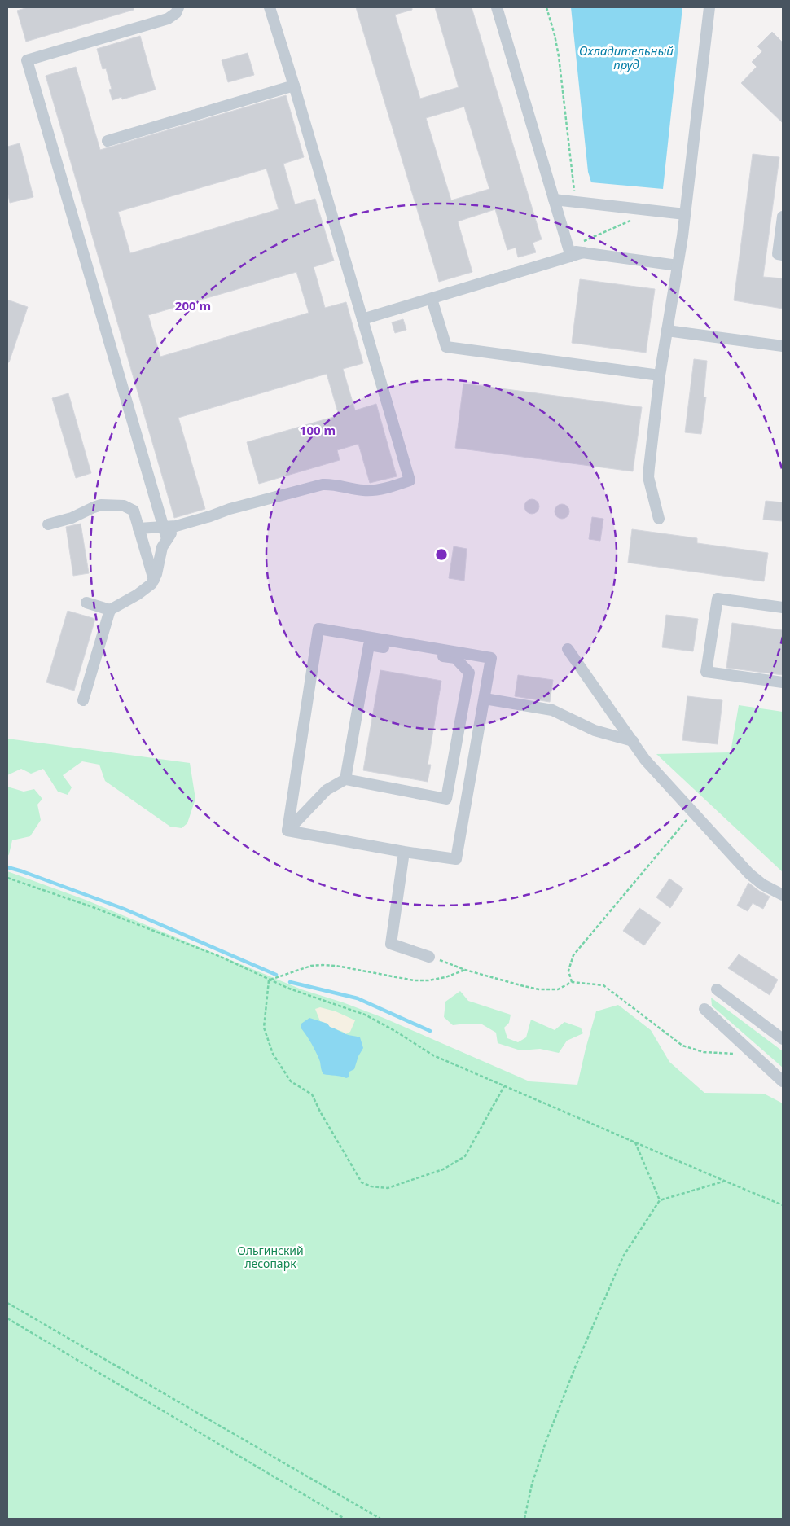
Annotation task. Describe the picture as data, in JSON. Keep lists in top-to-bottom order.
{
  "water": ["Охладительный пруд"],
  "parks": ["Ольгинский лесопарк"],
  "rings": ["200 m", "100 m"]
}
